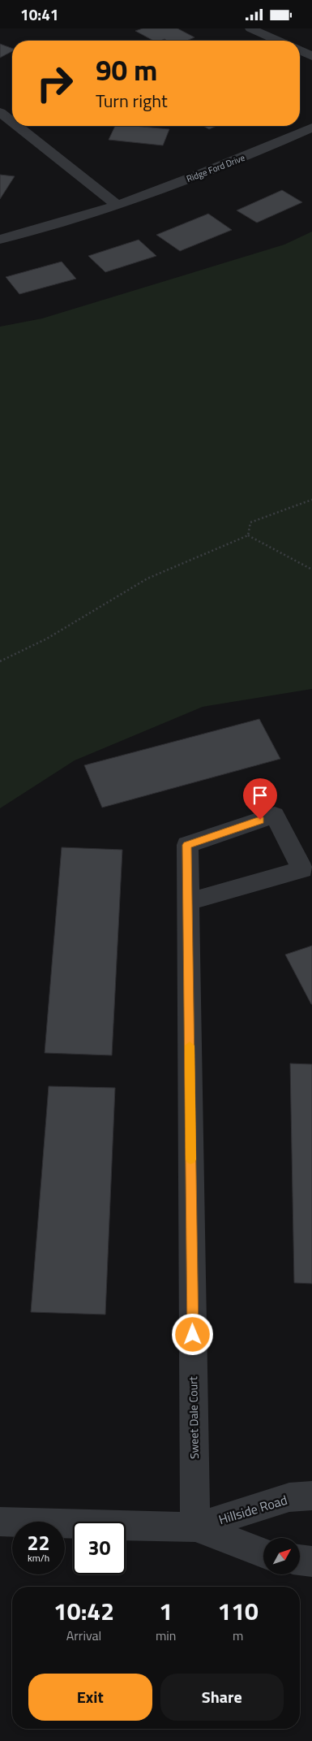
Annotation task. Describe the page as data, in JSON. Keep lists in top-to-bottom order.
{
  "streets": {
    "street": ["Ridge Ford Drive", "Sweet Dale Court", "Hillside Road"]
  },
  "crossings": [
    ["Sweet Dale Court", "Hillside Road"]
  ],
  "north": "top right",
  "page": {
    "status": "10:41",
    "turn": ["90 m", "Turn right"],
    "speed": "22 km/h",
    "limit": "30",
    "eta": [
      "10:42",
      "Arrival",
      "1",
      "min",
      "110",
      "m"
    ],
    "buttons": ["Exit", "Share"]
  }
}
